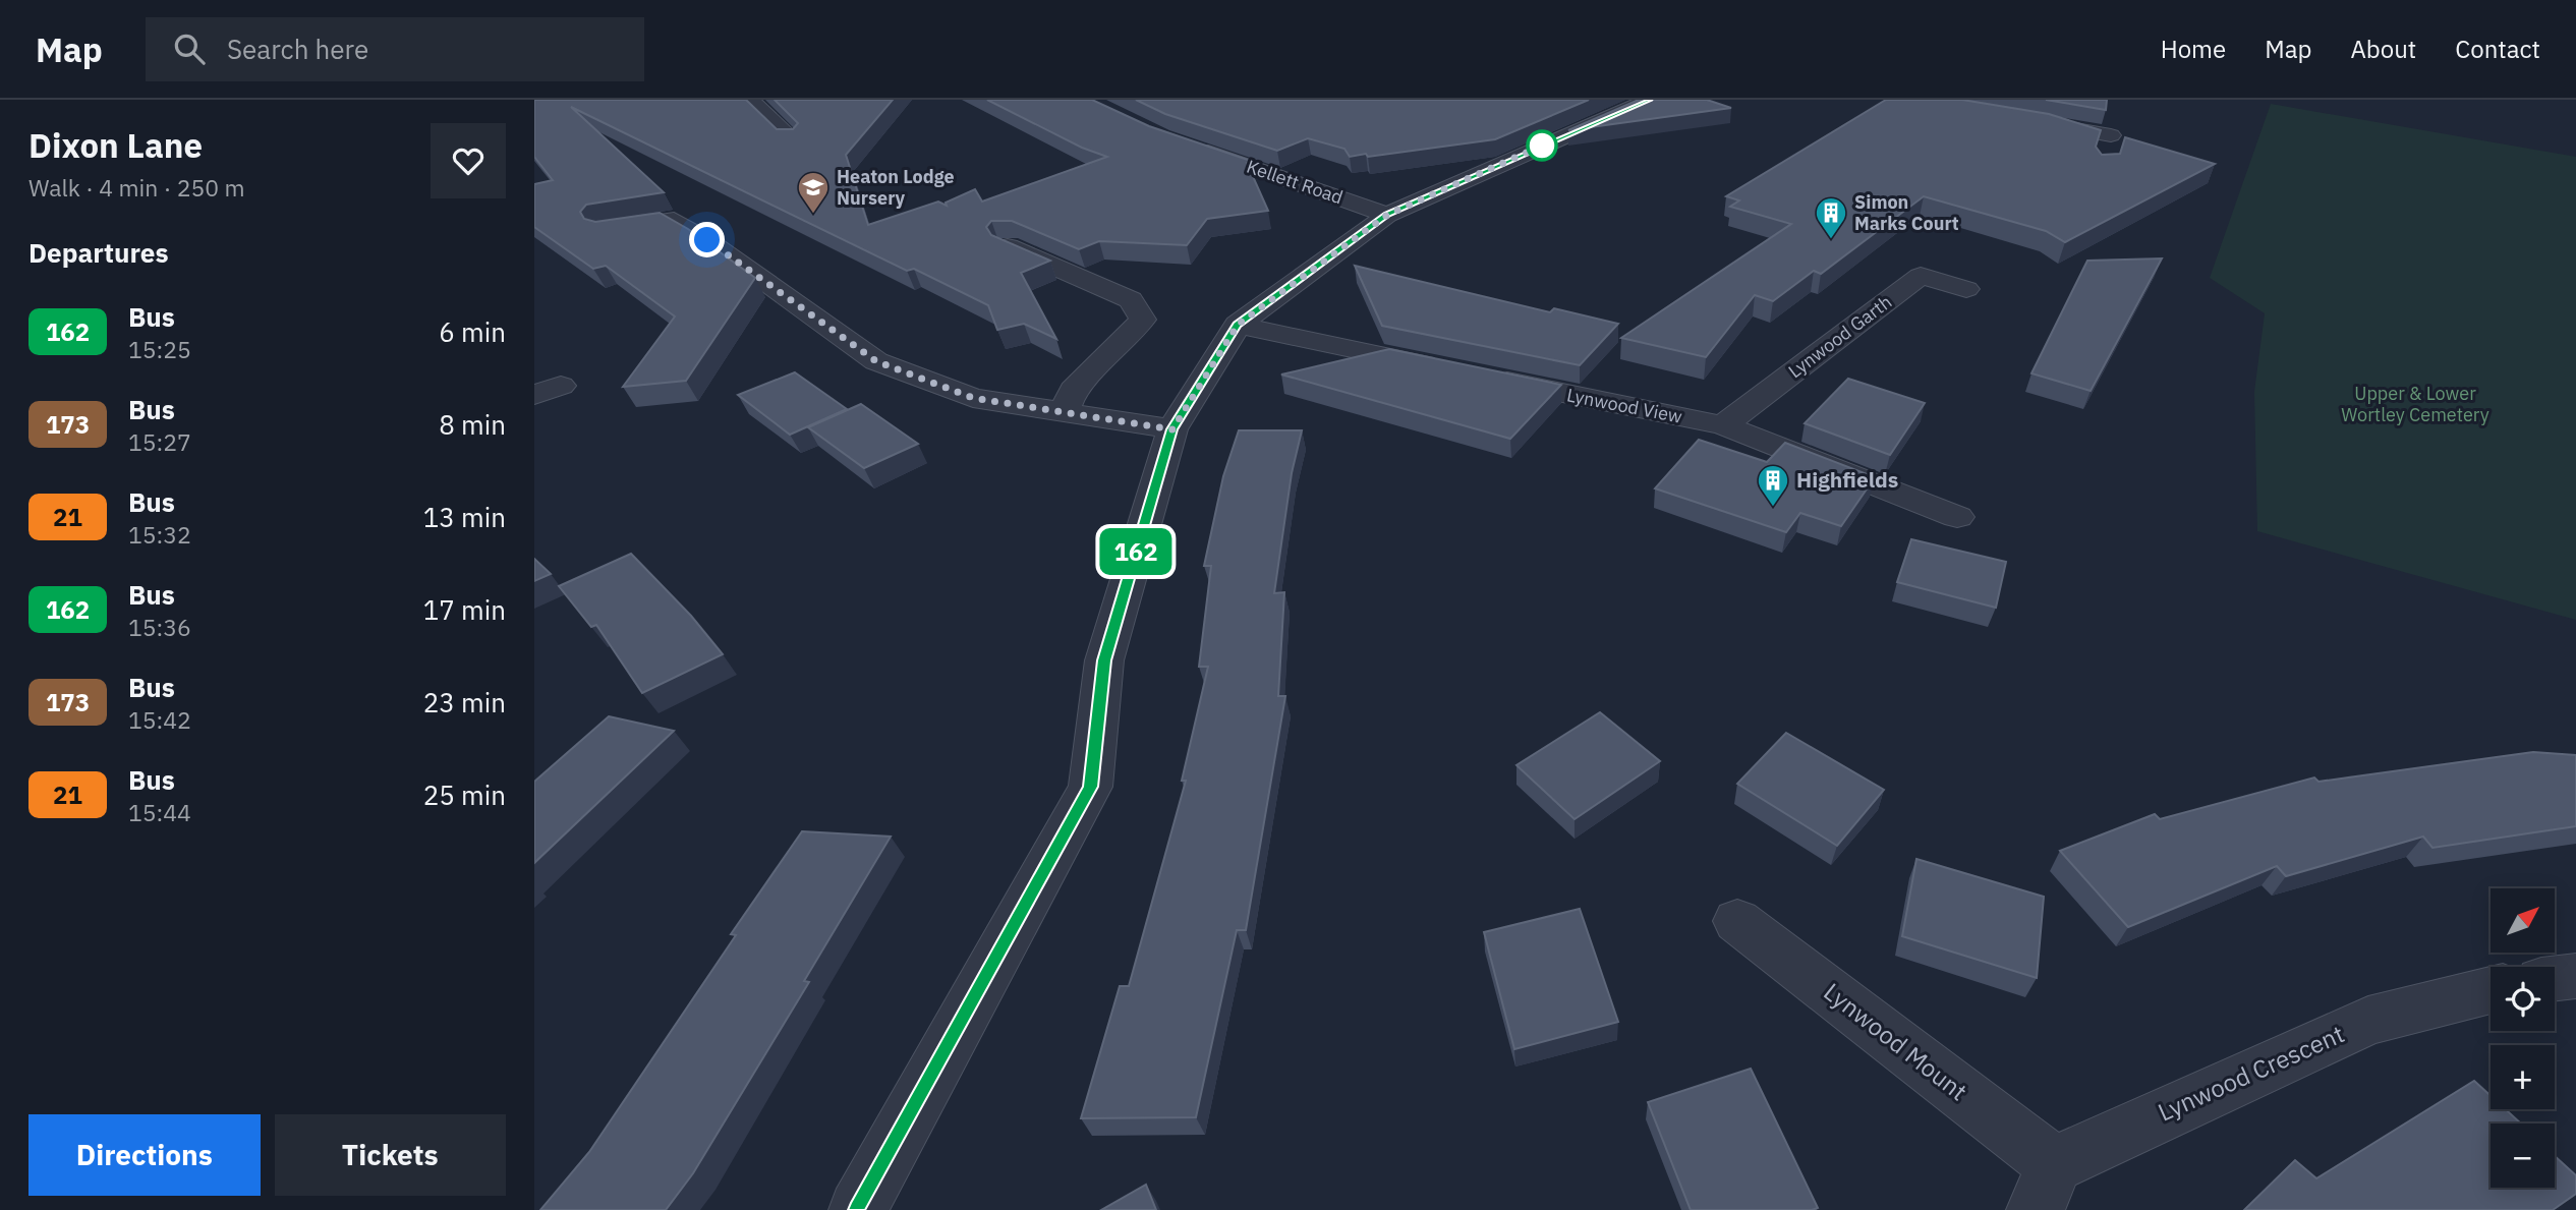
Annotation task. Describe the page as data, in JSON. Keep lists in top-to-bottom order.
{
  "streets": {
    "street": [
      "Kellett Road",
      "Lynwood Garth",
      "Lynwood View",
      "Lynwood Mount",
      "Lynwood Crescent"
    ]
  },
  "crossings": [
    ["Lynwood Garth", "Lynwood View"],
    ["Lynwood Mount", "Lynwood Crescent"]
  ],
  "parks": ["Upper & Lower Wortley Cemetery"],
  "places": {
    "school or university": ["Heaton Lodge Nursery"],
    "building": ["Simon Marks Court", "Highfields"]
  },
  "lines": ["bus line 162"],
  "north": "top right",
  "page": {
    "header": "Map",
    "search": "Search here",
    "nav": [
      "Home",
      "Map",
      "About",
      "Contact"
    ],
    "heading": [
      ["Dixon Lane", "Walk · 4 min · 250 m"],
      "Departures"
    ],
    "on_map": "162",
    "list": [
      {
        "mark": "162",
        "name": "Bus",
        "note": "15:25",
        "value": "6 min"
      },
      {
        "mark": "173",
        "name": "Bus",
        "note": "15:27",
        "value": "8 min"
      },
      {
        "mark": "21",
        "name": "Bus",
        "note": "15:32",
        "value": "13 min"
      },
      {
        "mark": "162",
        "name": "Bus",
        "note": "15:36",
        "value": "17 min"
      },
      {
        "mark": "173",
        "name": "Bus",
        "note": "15:42",
        "value": "23 min"
      },
      {
        "mark": "21",
        "name": "Bus",
        "note": "15:44",
        "value": "25 min"
      }
    ],
    "map_buttons": ["+", "−"],
    "buttons": ["Directions", "Tickets"]
  }
}
